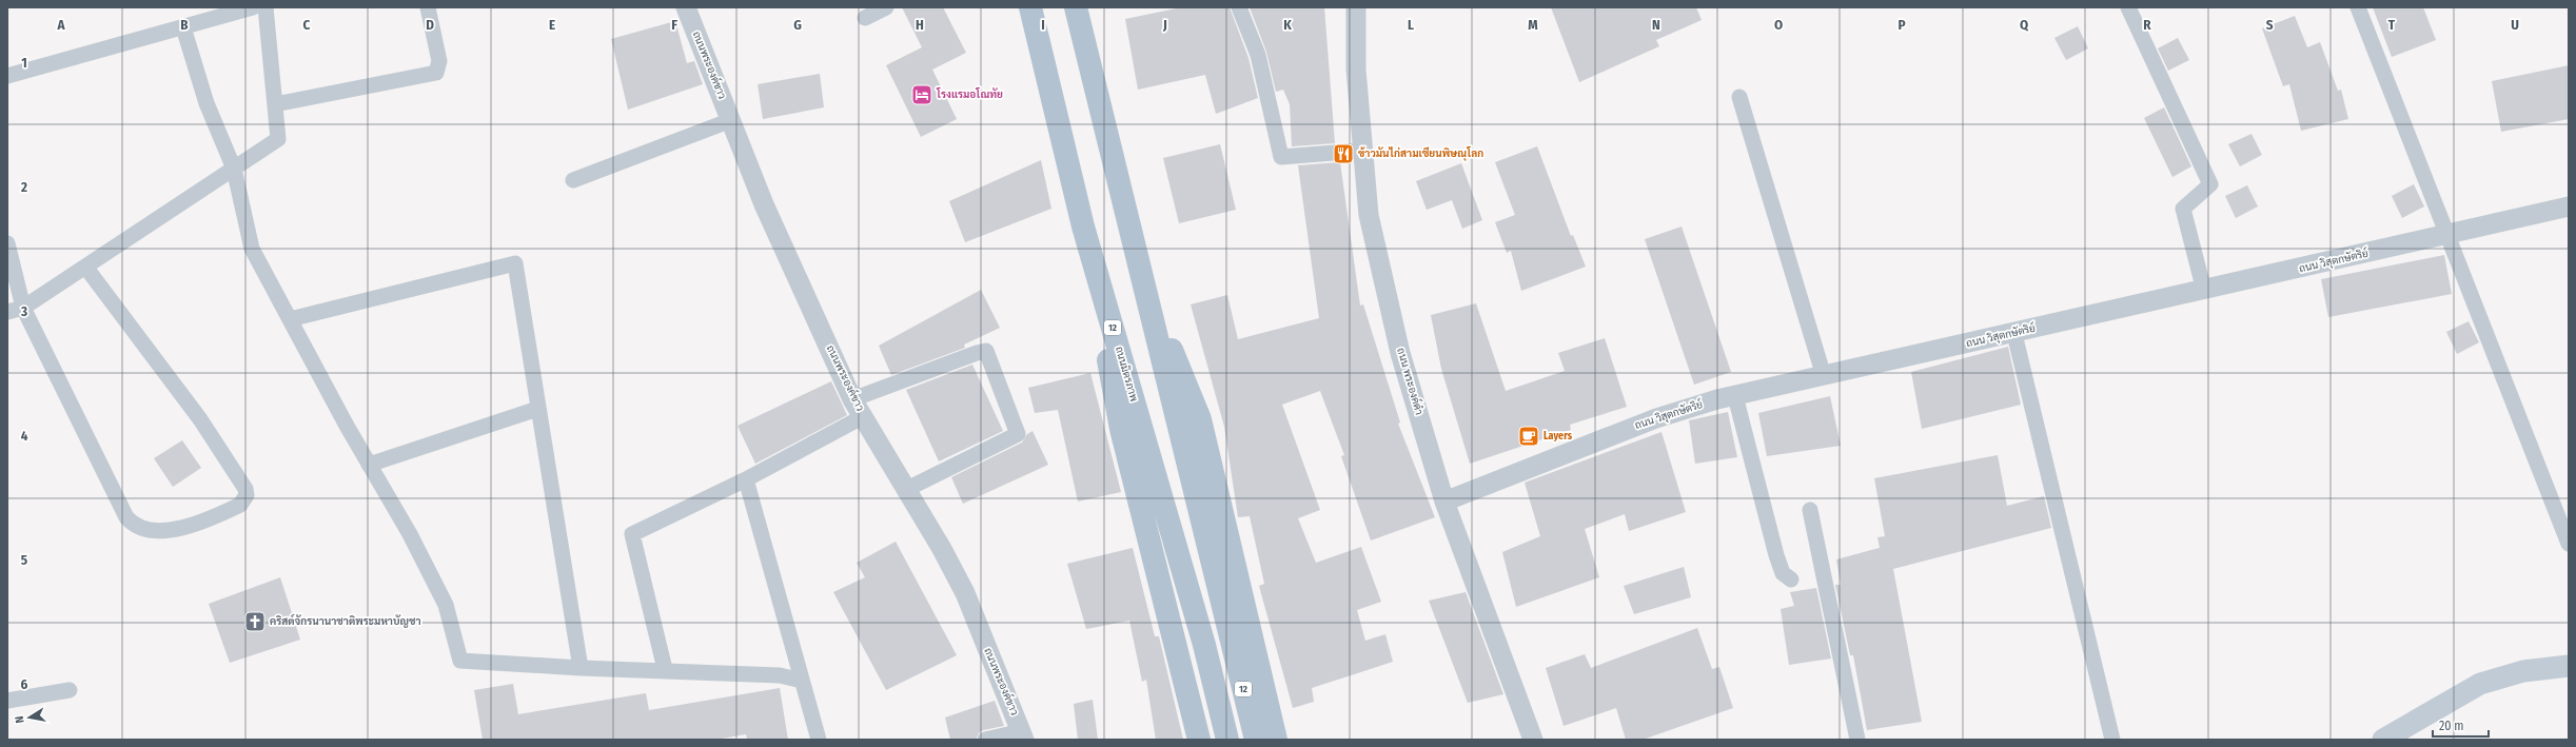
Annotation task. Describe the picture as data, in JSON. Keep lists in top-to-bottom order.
{
  "streets": {
    "main road": ["12", "ถนนมิตรภาพ"],
    "street": ["ถนนพระองค์ขาว", "ถนน วิสุตกษัตริย์", "ถนน พระองค์ดำ"]
  },
  "crossings": [
    ["ถนน วิสุตกษัตริย์", "ถนน พระองค์ดำ"]
  ],
  "places": {
    "hotel": ["โรงแรมอโณทัย"],
    "restaurant": ["ข้าวมันไก่สามเซียนพิษณุโลก"],
    "cafe": ["Layers"],
    "church": ["คริสต์จักรนานาชาติพระมหาบัญชา"]
  },
  "scale_bar": "20 m",
  "north": "left",
  "grid": {
    "columns": [
      "A",
      "B",
      "C",
      "D",
      "E",
      "F",
      "G",
      "H",
      "I",
      "J",
      "K",
      "L",
      "M",
      "N",
      "O",
      "P",
      "Q",
      "R",
      "S",
      "T",
      "U"
    ],
    "rows": [
      "1",
      "2",
      "3",
      "4",
      "5",
      "6"
    ]
  }
}
